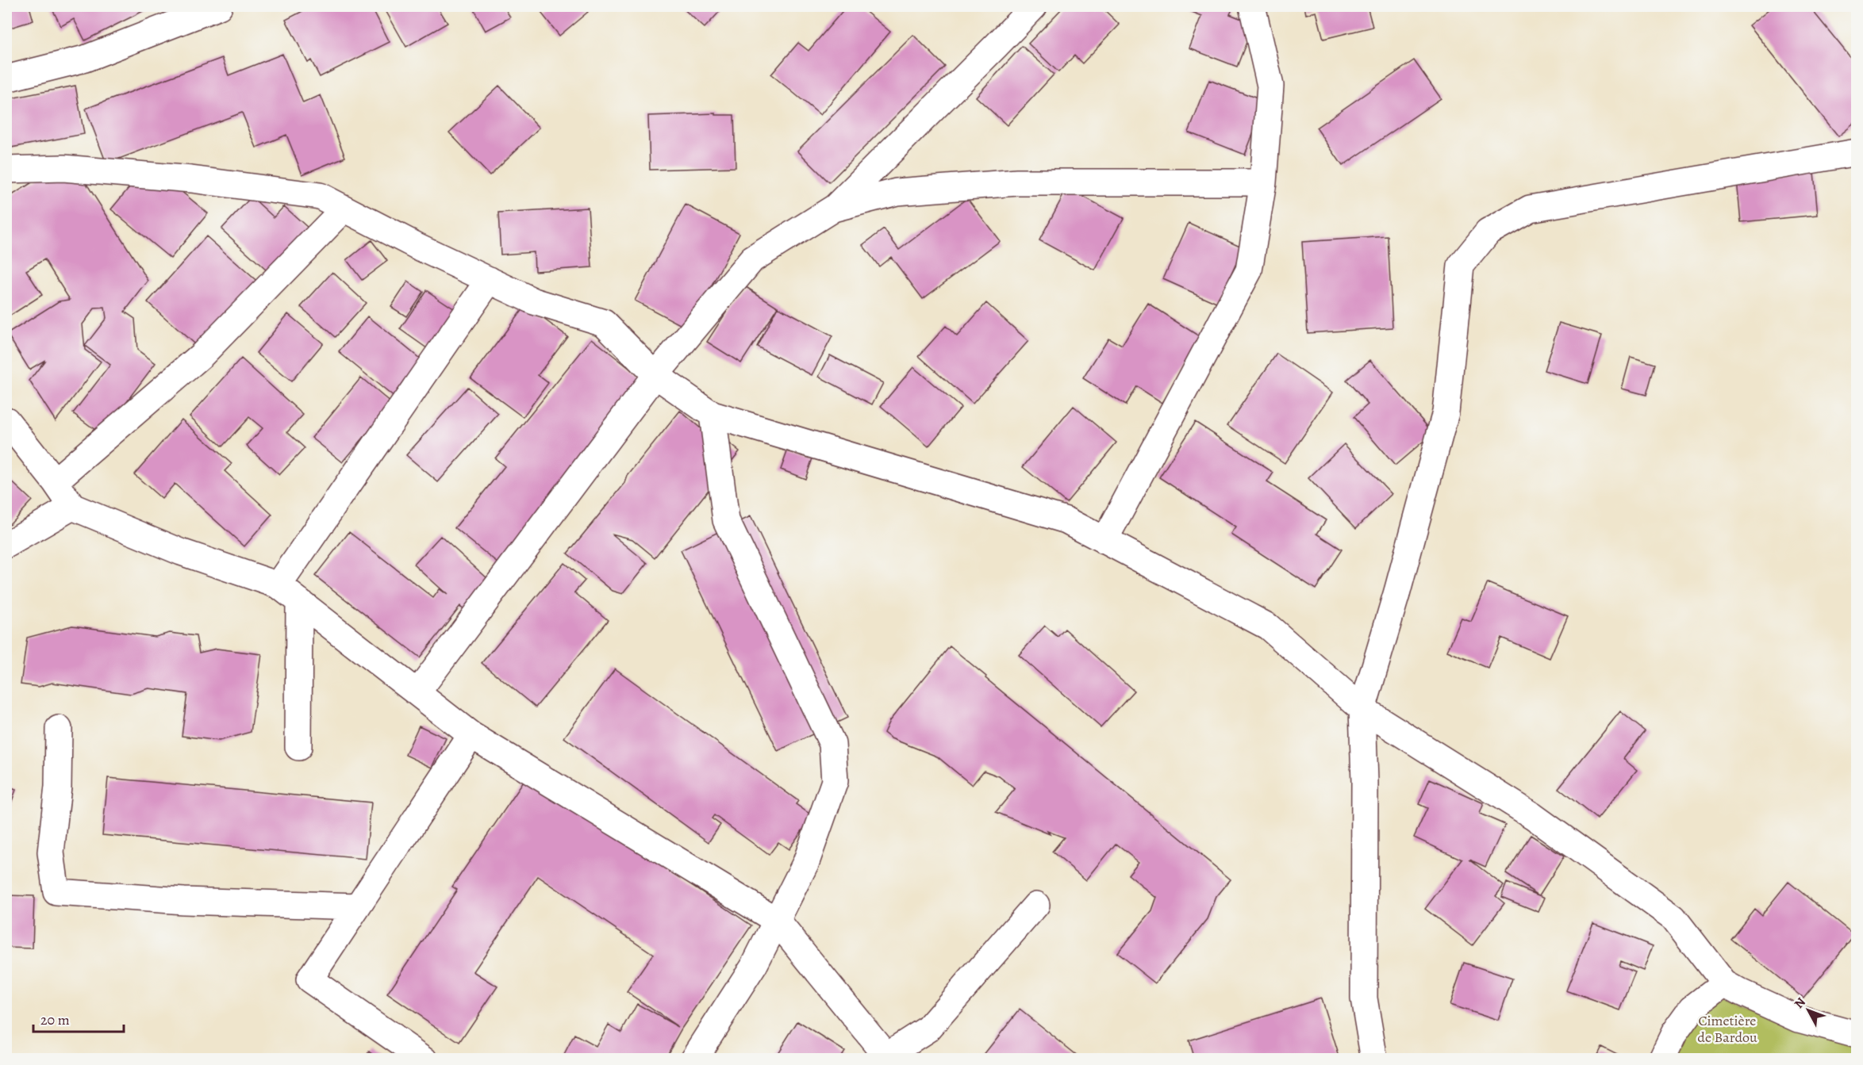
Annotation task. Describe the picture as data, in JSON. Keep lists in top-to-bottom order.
{
  "parks": ["Cimetière de Bardou"],
  "scale_bar": "20 m",
  "north": "top left"
}
